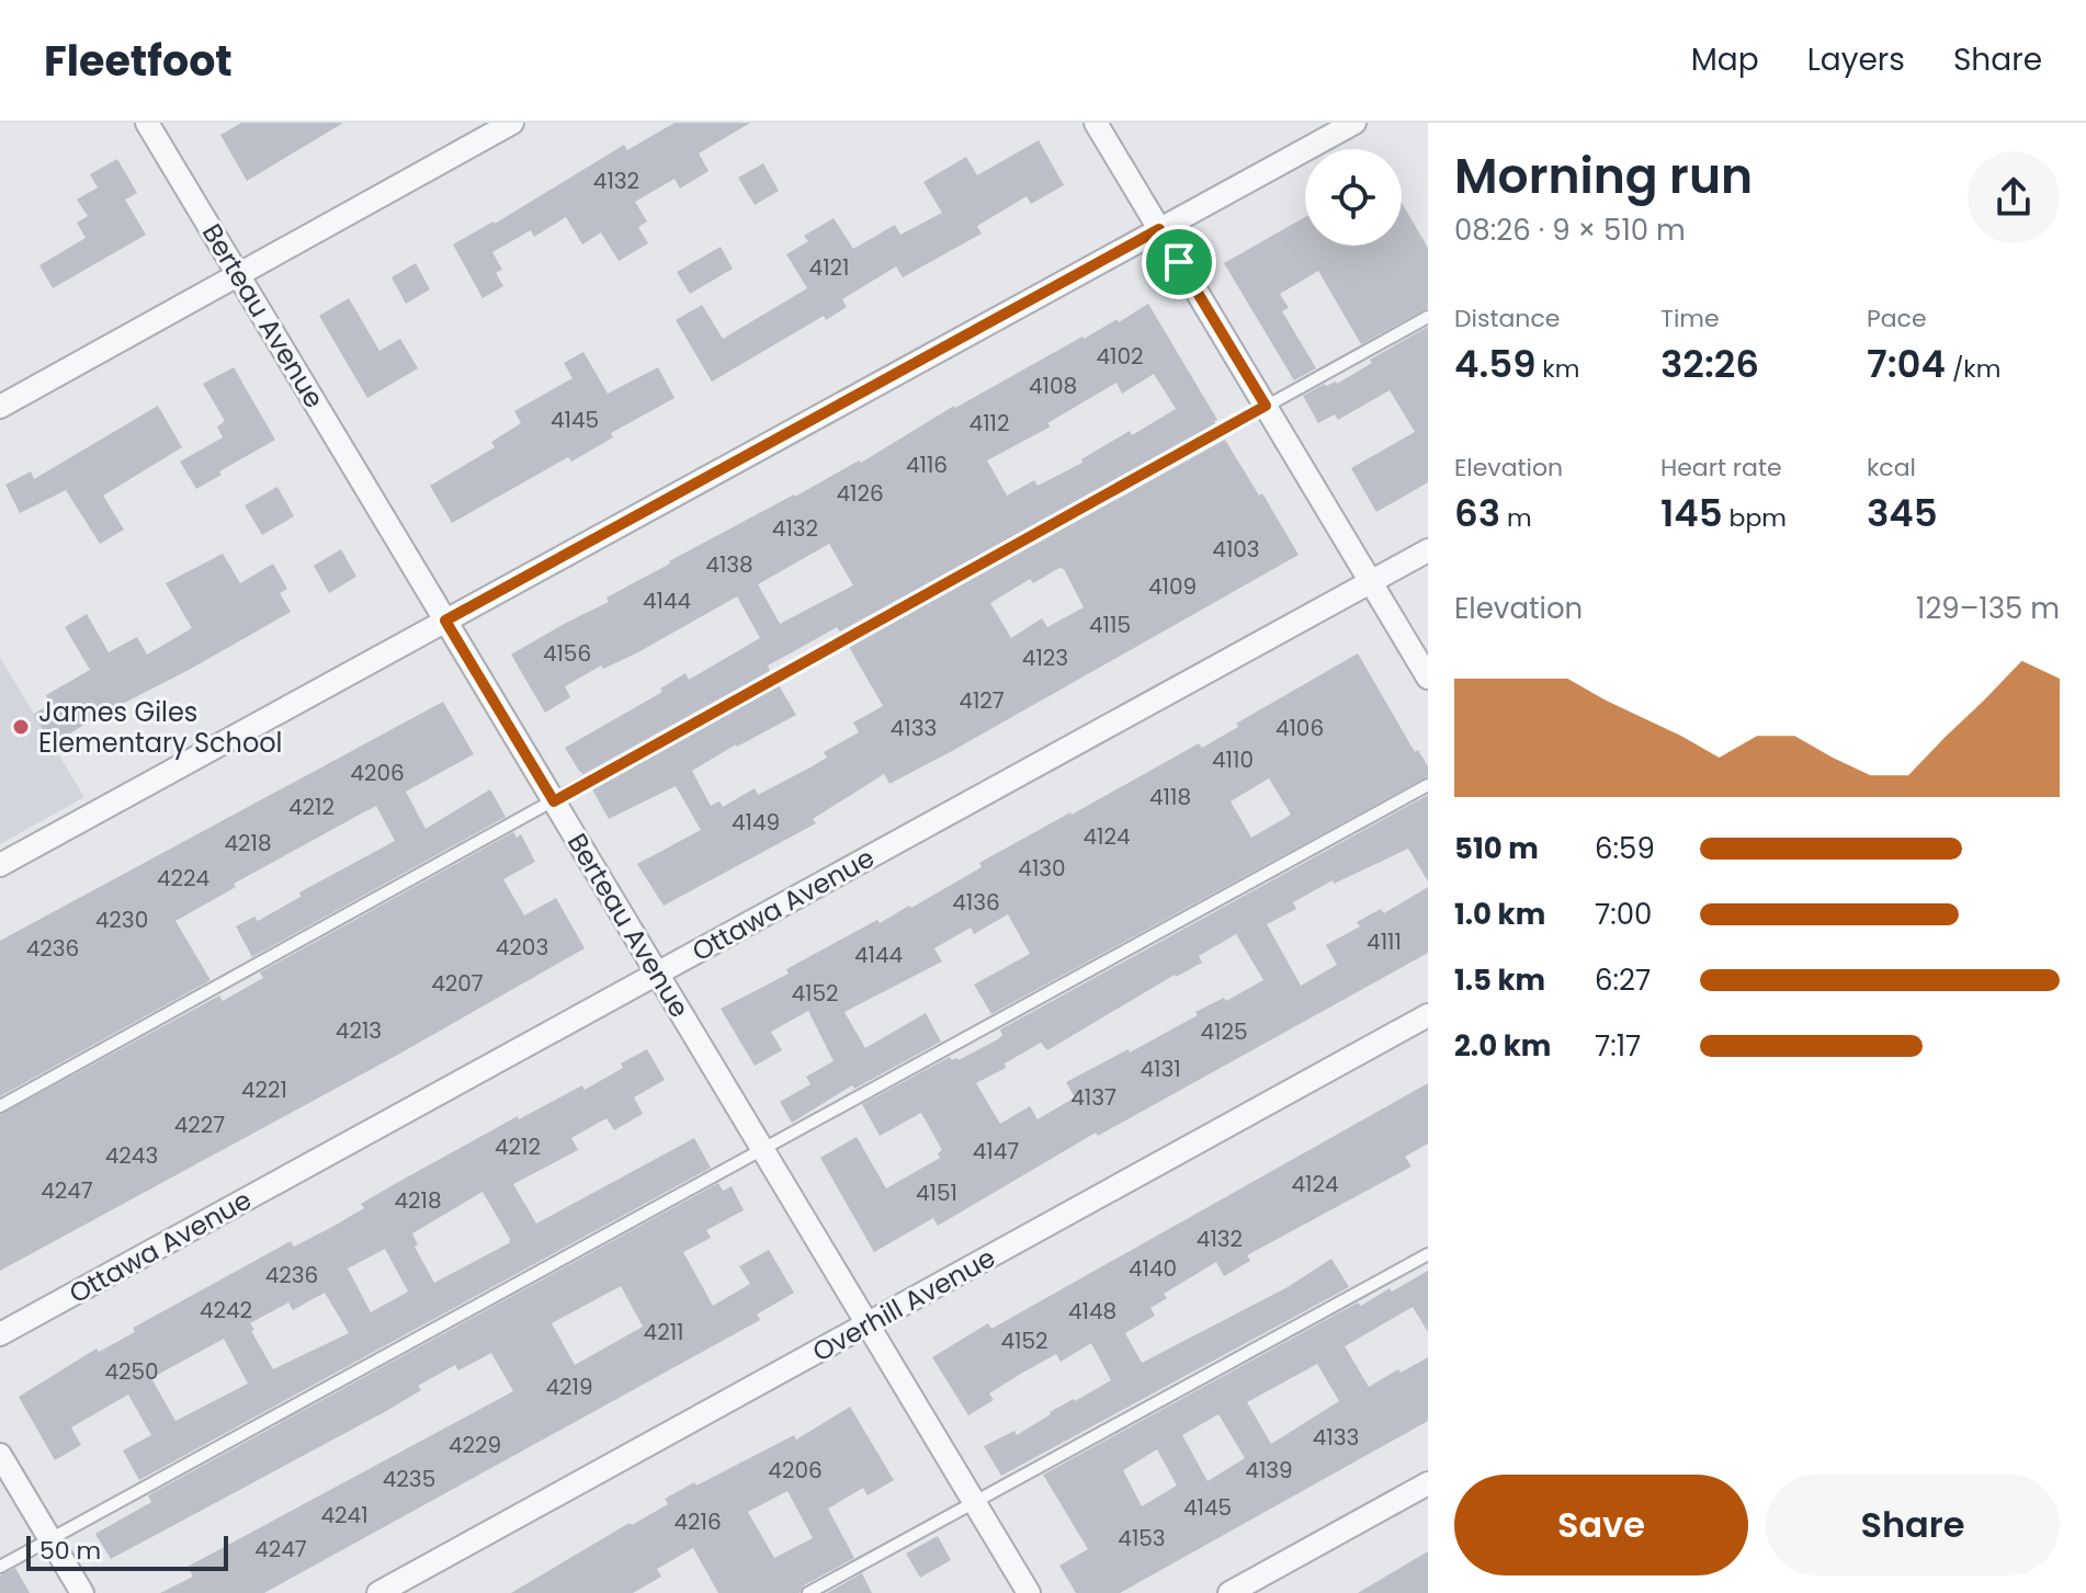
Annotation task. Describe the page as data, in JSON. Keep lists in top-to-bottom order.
{
  "streets": {
    "street": ["Berteau Avenue", "Ottawa Avenue", "Overhill Avenue"]
  },
  "crossings": [
    ["Berteau Avenue", "Ottawa Avenue"],
    ["Berteau Avenue", "Overhill Avenue"]
  ],
  "places": ["James Giles Elementary School"],
  "house_numbers": [
    "4132",
    "4121",
    "4102",
    "4108",
    "4145",
    "4112",
    "4116",
    "4126",
    "4132",
    "4103",
    "4138",
    "4109",
    "4144",
    "4115",
    "4156",
    "4123",
    "4127",
    "4133",
    "4106",
    "4110",
    "4206",
    "4118",
    "4212",
    "4149",
    "4124",
    "4218",
    "4130",
    "4224",
    "4136",
    "4230",
    "4111",
    "4203",
    "4236",
    "4144",
    "4207",
    "4152",
    "4213",
    "4125",
    "4131",
    "4221",
    "4137",
    "4227",
    "4212",
    "4147",
    "4243",
    "4124",
    "4247",
    "4151",
    "4218",
    "4132",
    "4140",
    "4236",
    "4242",
    "4148",
    "4211",
    "4152",
    "4250",
    "4219",
    "4133",
    "4229",
    "4206",
    "4139",
    "4235",
    "4145",
    "4241",
    "4216",
    "4153",
    "4247"
  ],
  "scale_bar": "50 m",
  "page": {
    "header": "Fleetfoot",
    "nav": ["Map", "Layers", "Share"],
    "heading": ["Morning run", "08:26 · 9 × 510 m"],
    "stats": [
      ["Distance", "4.59 km"],
      ["Time", "32:26"],
      ["Pace", "7:04 /km"],
      ["Elevation", "63 m"],
      ["Heart rate", "145 bpm"],
      ["kcal", "345"]
    ],
    "chart": ["Elevation", "129–135 m"],
    "list": [
      {
        "name": "510 m",
        "note": "6:59"
      },
      {
        "name": "1.0 km",
        "note": "7:00"
      },
      {
        "name": "1.5 km",
        "note": "6:27"
      },
      {
        "name": "2.0 km",
        "note": "7:17"
      }
    ],
    "buttons": ["Save", "Share"],
    "scale": "50 m"
  }
}
